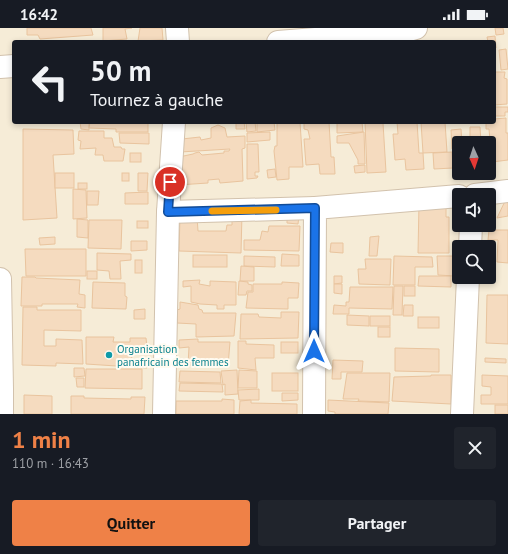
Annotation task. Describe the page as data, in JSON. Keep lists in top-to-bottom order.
{
  "places": ["Organisation panafricain des femmes"],
  "north": "bottom",
  "page": {
    "status": "16:42",
    "turn": ["50 m", "Tournez à gauche"],
    "heading": ["1 min", "110 m · 16:43"],
    "buttons": ["Quitter", "Partager"]
  }
}
